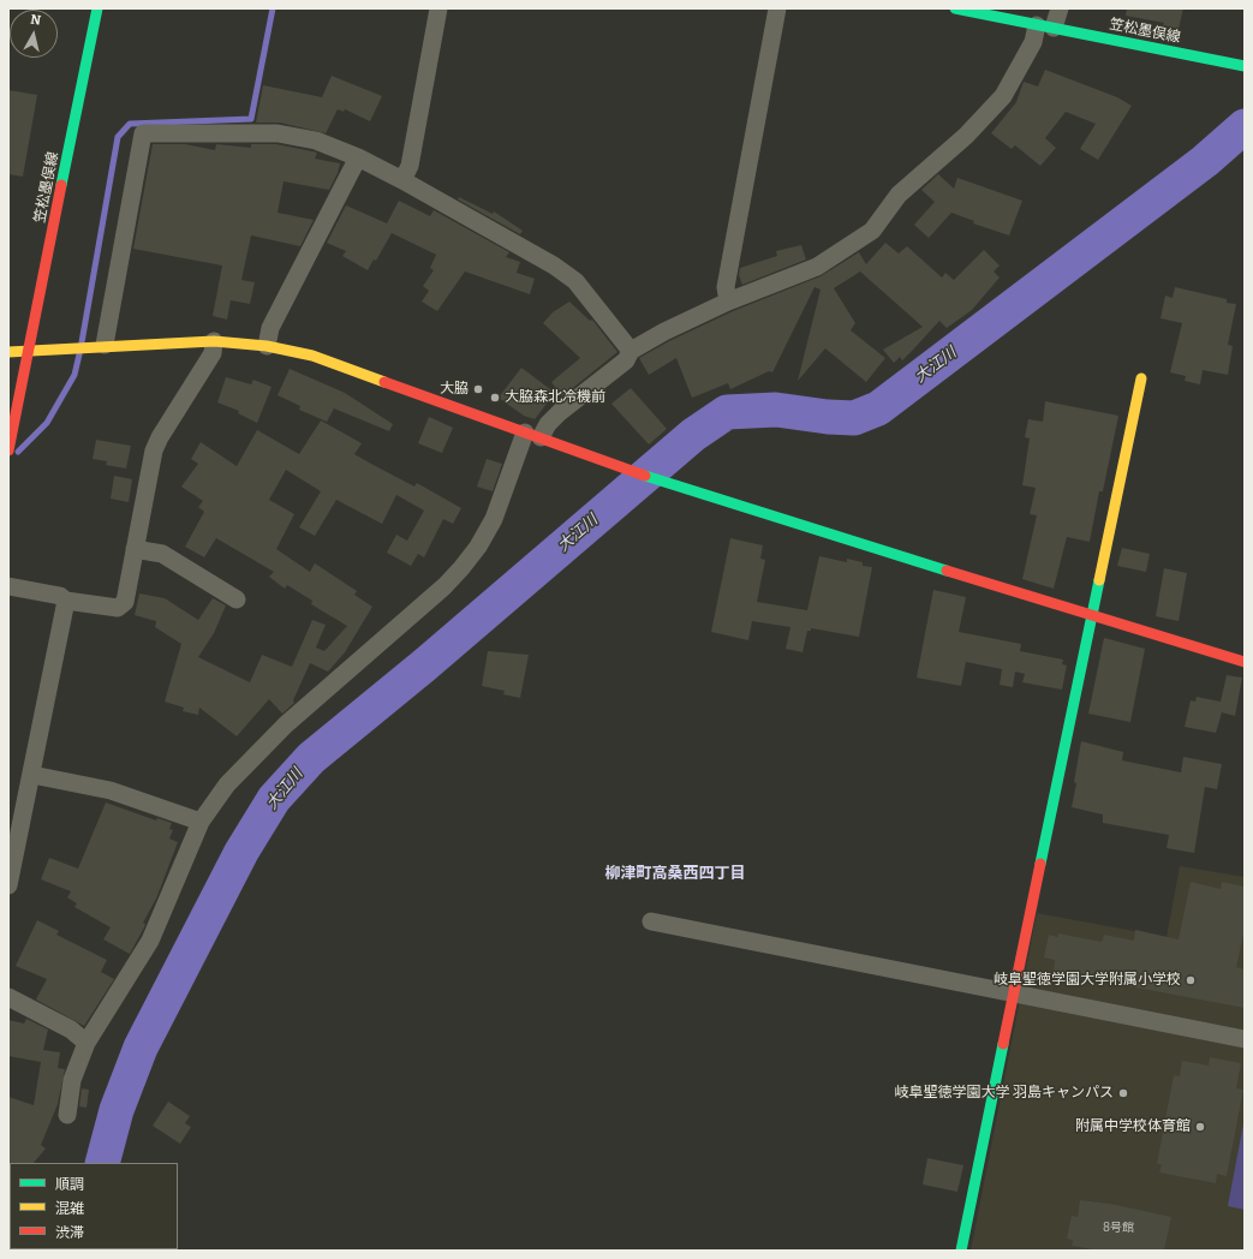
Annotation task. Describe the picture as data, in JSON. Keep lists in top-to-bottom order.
{
  "streets": {
    "street": ["笠松墨俣線"]
  },
  "districts": ["柳津町高桑西四丁目"],
  "water": ["大江川"],
  "places": [
    "大脇",
    "大脇森北冷機前",
    "岐阜聖徳学園大学附属小学校",
    "岐阜聖徳学園大学 羽島キャンパス",
    "附属中学校体育館"
  ],
  "house_numbers": ["8号館"],
  "legend": ["順調", "混雑", "渋滞"],
  "north": "top"
}
